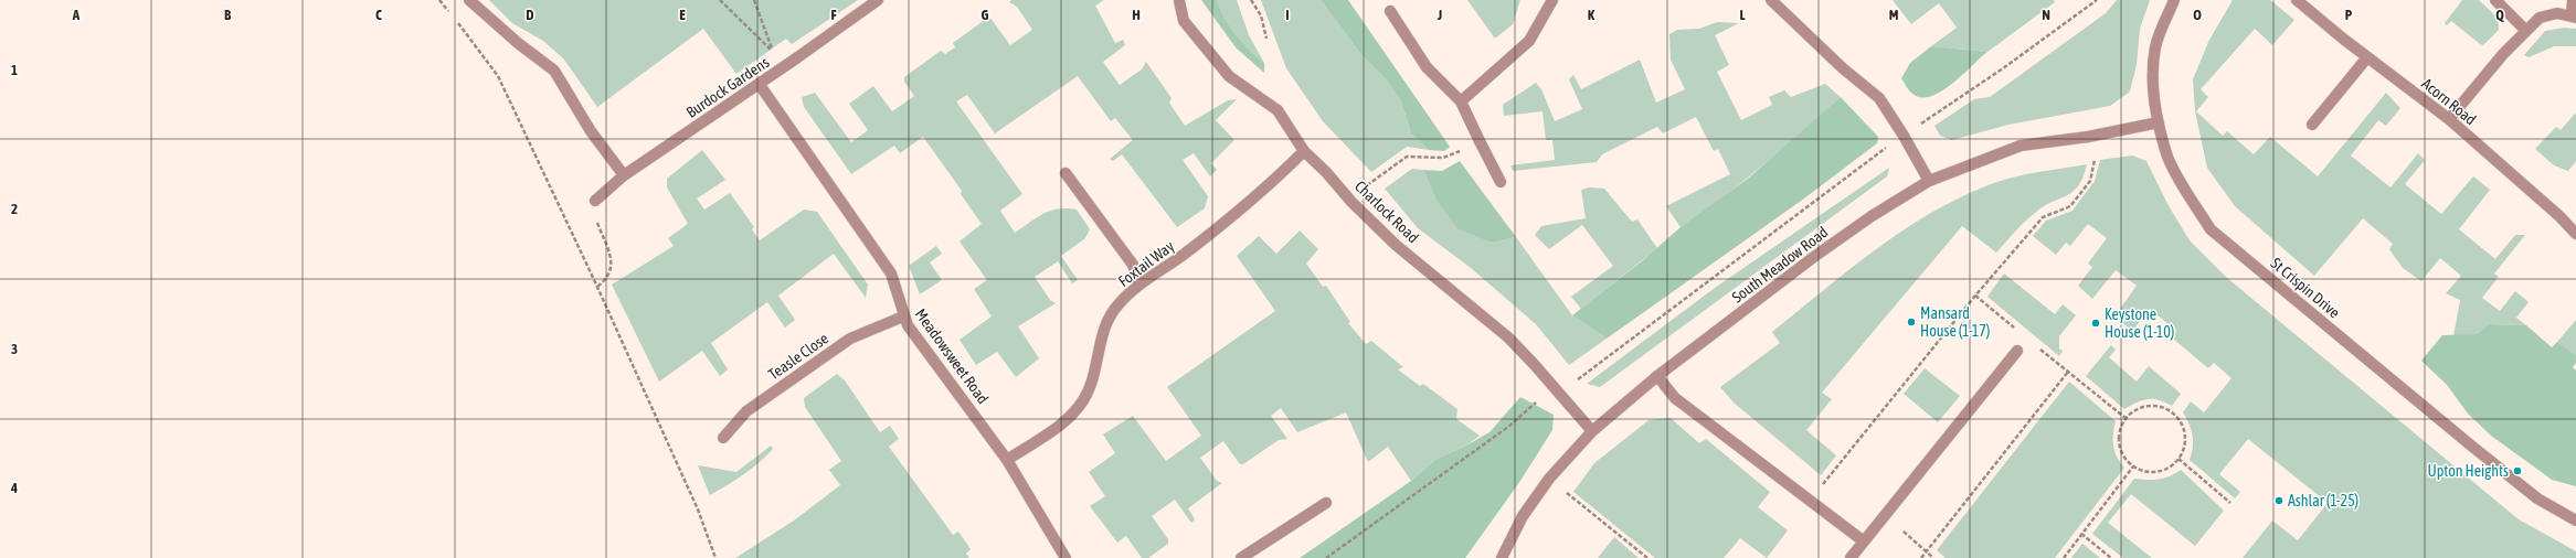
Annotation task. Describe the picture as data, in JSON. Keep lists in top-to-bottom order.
{
  "streets": {
    "street": [
      "Burdock Gardens",
      "Acorn Road",
      "Charlock Road",
      "Foxtail Way",
      "South Meadow Road",
      "St Crispin Drive",
      "Teasle Close",
      "Meadowsweet Road"
    ]
  },
  "crossings": [
    ["Burdock Gardens", "Meadowsweet Road"],
    ["Charlock Road", "Foxtail Way"],
    ["Charlock Road", "South Meadow Road"],
    ["Foxtail Way", "Meadowsweet Road"],
    ["South Meadow Road", "St Crispin Drive"],
    ["Teasle Close", "Meadowsweet Road"]
  ],
  "places": [
    "Mansard House (1-17)",
    "Keystone House (1-10)",
    "Upton Heights",
    "Ashlar (1-25)"
  ],
  "grid": {
    "columns": [
      "A",
      "B",
      "C",
      "D",
      "E",
      "F",
      "G",
      "H",
      "I",
      "J",
      "K",
      "L",
      "M",
      "N",
      "O",
      "P",
      "Q"
    ],
    "rows": [
      "1",
      "2",
      "3",
      "4"
    ]
  }
}
